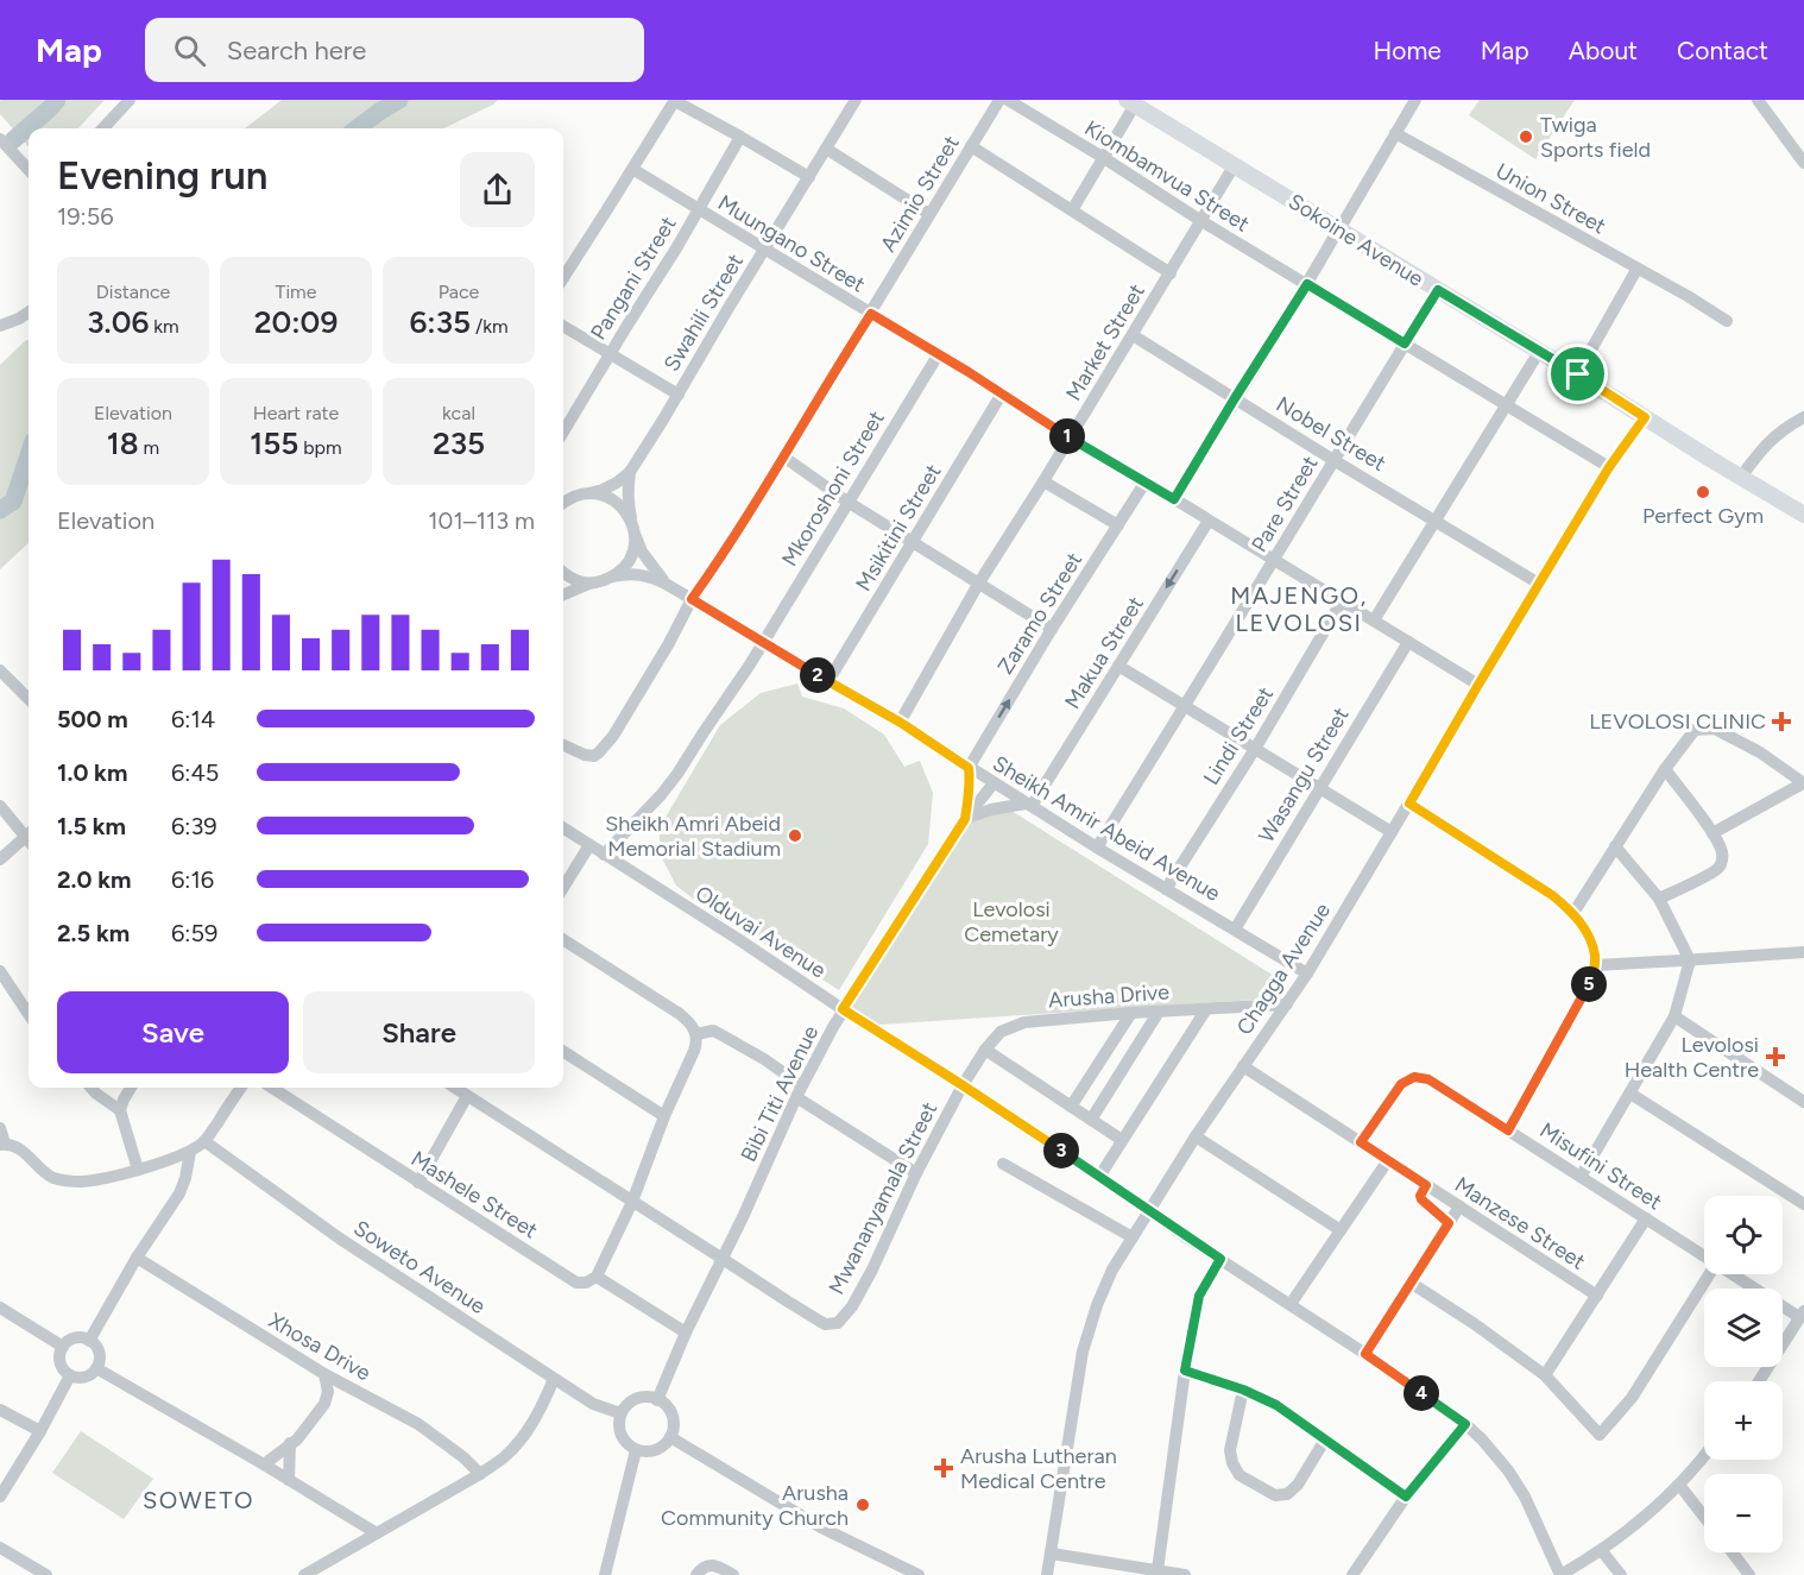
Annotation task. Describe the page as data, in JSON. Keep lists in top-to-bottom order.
{
  "streets": {
    "main road": ["Sokoine Avenue"],
    "street": [
      "Kiombamvua Street",
      "Azimio Street",
      "Union Street",
      "Muungano Street",
      "Pangani Street",
      "Swahili Street",
      "Market Street",
      "Nobel Street",
      "Mkoroshoni Street",
      "Pare Street",
      "Msikitini Street",
      "Zaramo Street",
      "Makua Street",
      "Lindi Street",
      "Wasangu Street",
      "Sheikh Amrir Abeid Avenue",
      "Olduvai Avenue",
      "Chagga Avenue",
      "Arusha Drive",
      "Bibi Titi Avenue",
      "Misufini Street",
      "Mashele Street",
      "Mwananyamala Street",
      "Manzese Street",
      "Soweto Avenue",
      "Xhosa Drive"
    ]
  },
  "crossings": [
    ["Kiombamvua Street", "Market Street"],
    ["Kiombamvua Street", "Pare Street"],
    ["Kiombamvua Street", "Chagga Avenue"],
    ["Azimio Street", "Muungano Street"],
    ["Azimio Street", "Sheikh Amrir Abeid Avenue"],
    ["Sokoine Avenue", "Market Street"],
    ["Sokoine Avenue", "Pare Street"],
    ["Sokoine Avenue", "Chagga Avenue"],
    ["Muungano Street", "Pangani Street"],
    ["Muungano Street", "Swahili Street"],
    ["Muungano Street", "Market Street"],
    ["Muungano Street", "Mkoroshoni Street"],
    ["Muungano Street", "Pare Street"],
    ["Muungano Street", "Msikitini Street"],
    ["Muungano Street", "Zaramo Street"],
    ["Muungano Street", "Makua Street"],
    ["Muungano Street", "Lindi Street"],
    ["Muungano Street", "Wasangu Street"],
    ["Muungano Street", "Chagga Avenue"],
    ["Market Street", "Nobel Street"],
    ["Market Street", "Sheikh Amrir Abeid Avenue"],
    ["Nobel Street", "Pare Street"],
    ["Nobel Street", "Chagga Avenue"],
    ["Mkoroshoni Street", "Sheikh Amrir Abeid Avenue"],
    ["Mkoroshoni Street", "Olduvai Avenue"],
    ["Pare Street", "Sheikh Amrir Abeid Avenue"],
    ["Msikitini Street", "Sheikh Amrir Abeid Avenue"],
    ["Zaramo Street", "Sheikh Amrir Abeid Avenue"],
    ["Makua Street", "Sheikh Amrir Abeid Avenue"],
    ["Lindi Street", "Sheikh Amrir Abeid Avenue"],
    ["Wasangu Street", "Sheikh Amrir Abeid Avenue"],
    ["Sheikh Amrir Abeid Avenue", "Chagga Avenue"],
    ["Sheikh Amrir Abeid Avenue", "Bibi Titi Avenue"],
    ["Olduvai Avenue", "Chagga Avenue"],
    ["Olduvai Avenue", "Arusha Drive"],
    ["Olduvai Avenue", "Bibi Titi Avenue"],
    ["Olduvai Avenue", "Mwananyamala Street"],
    ["Chagga Avenue", "Arusha Drive"],
    ["Chagga Avenue", "Manzese Street"],
    ["Arusha Drive", "Mwananyamala Street"],
    ["Bibi Titi Avenue", "Mwananyamala Street"],
    ["Bibi Titi Avenue", "Soweto Avenue"],
    ["Misufini Street", "Manzese Street"]
  ],
  "one_way": ["Zaramo Street", "Makua Street"],
  "districts": ["MAJENGO, LEVOLOSI", "SOWETO"],
  "parks": ["Levolosi Cemetary"],
  "places": {
    "other": [
      "Twiga Sports field",
      "Perfect Gym",
      "Sheikh Amri Abeid Memorial Stadium",
      "Arusha Community Church"
    ],
    "health": ["LEVOLOSI CLINIC", "Levolosi Health Centre", "Arusha Lutheran Medical Centre"]
  },
  "page": {
    "header": "Map",
    "search": "Search here",
    "nav": [
      "Home",
      "Map",
      "About",
      "Contact"
    ],
    "heading": ["Evening run", "19:56"],
    "stats": [
      ["Distance", "3.06 km"],
      ["Time", "20:09"],
      ["Pace", "6:35 /km"],
      ["Elevation", "18 m"],
      ["Heart rate", "155 bpm"],
      ["kcal", "235"]
    ],
    "pins": [
      "1",
      "2",
      "5",
      "3",
      "4"
    ],
    "chart": ["Elevation", "101–113 m"],
    "list": [
      {
        "name": "500 m",
        "note": "6:14"
      },
      {
        "name": "1.0 km",
        "note": "6:45"
      },
      {
        "name": "1.5 km",
        "note": "6:39"
      },
      {
        "name": "2.0 km",
        "note": "6:16"
      },
      {
        "name": "2.5 km",
        "note": "6:59"
      }
    ],
    "buttons": ["Save", "Share"],
    "map_buttons": ["+", "−"]
  }
}
